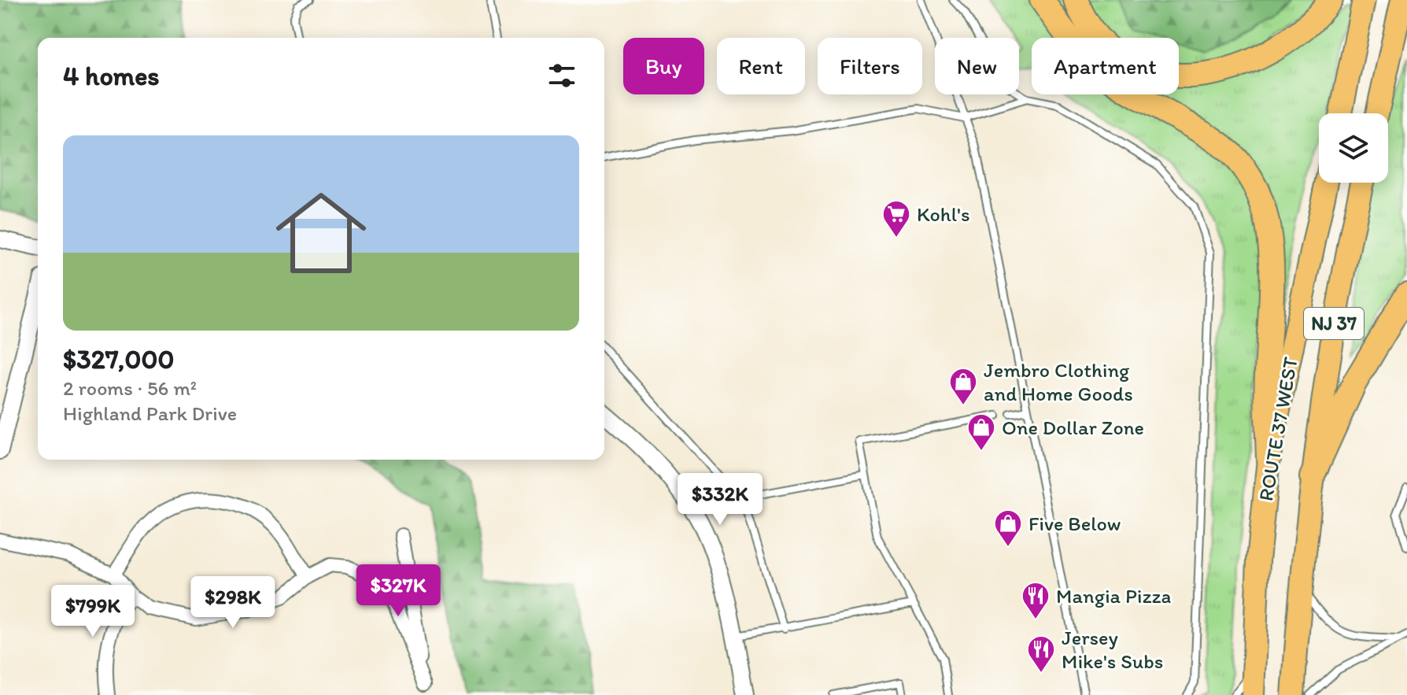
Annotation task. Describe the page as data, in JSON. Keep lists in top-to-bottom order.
{
  "streets": {
    "highway": ["NJ 37", "ROUTE 37 WEST"]
  },
  "places": {
    "supermarket": ["Kohl's"],
    "shop": ["Jembro Clothing and Home Goods", "One Dollar Zone", "Five Below"],
    "restaurant": ["Mangia Pizza", "Jersey Mike's Subs"]
  },
  "page": {
    "chip": [
      "Buy",
      "Rent",
      "Filters",
      "New",
      "Apartment"
    ],
    "heading": "4 homes",
    "list": [
      {
        "name": "$327,000",
        "note": "2 rooms · 56 m² · Highland Park Drive"
      }
    ],
    "price": [
      "$332K",
      "$327K",
      "$298K",
      "$799K"
    ]
  }
}
